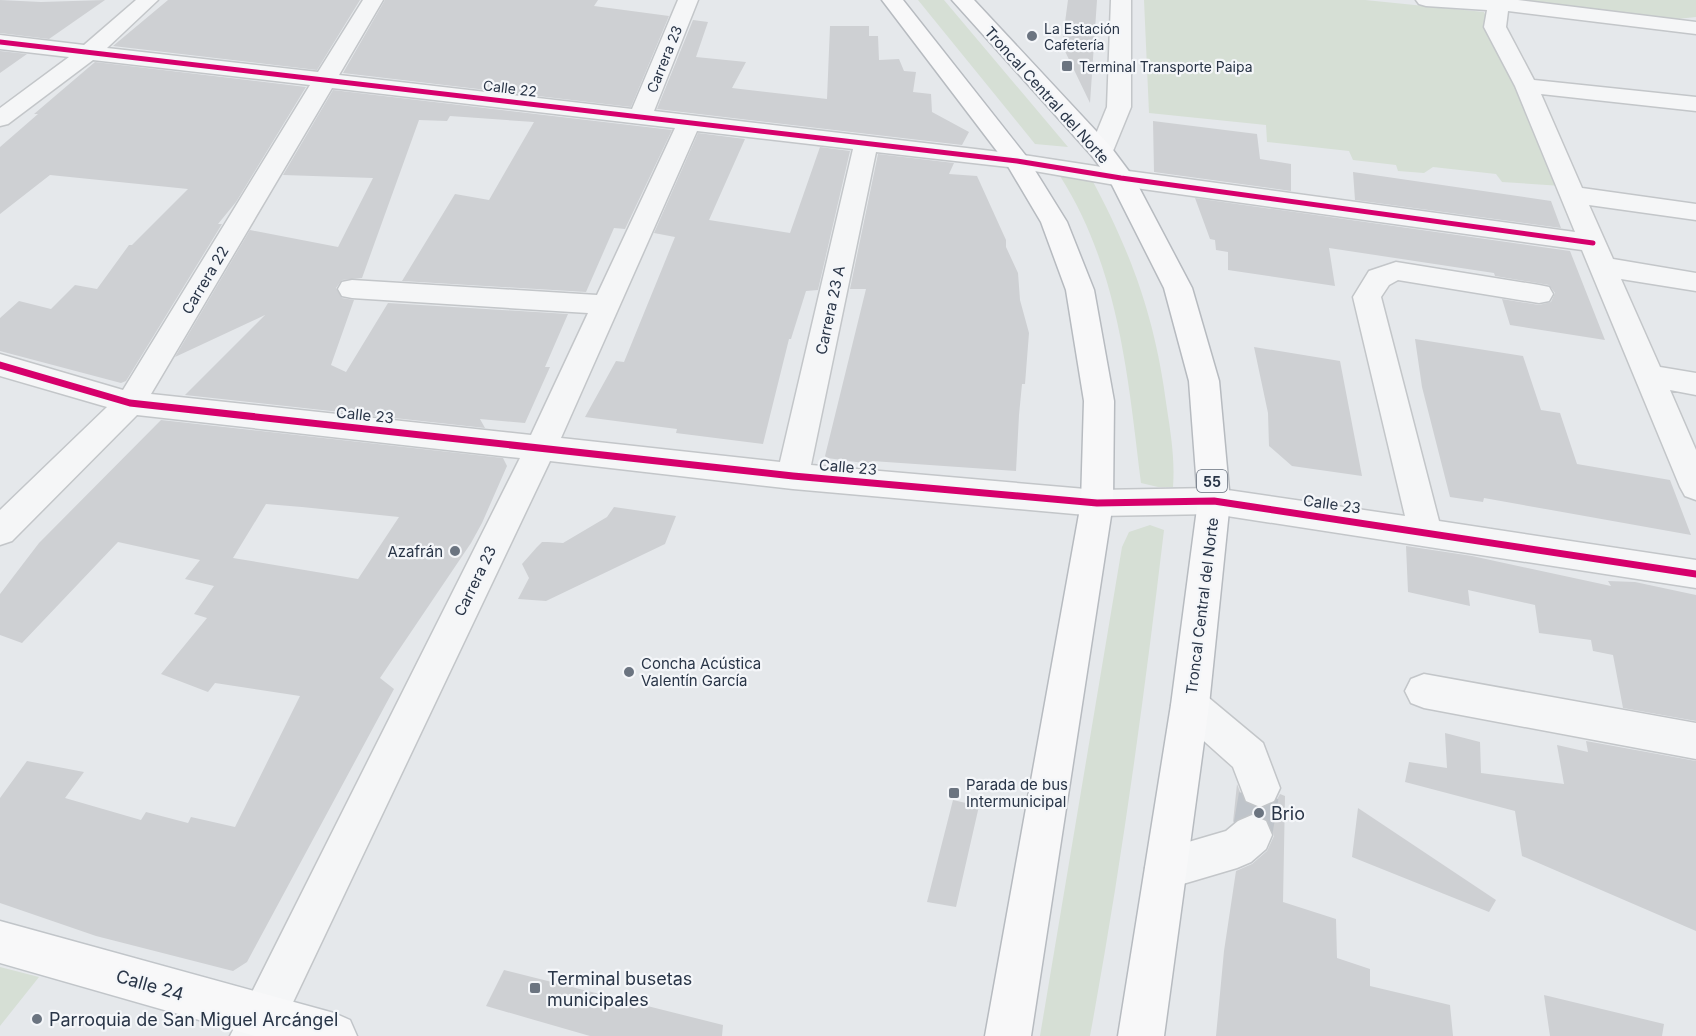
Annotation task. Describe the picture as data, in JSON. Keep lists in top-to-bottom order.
{
  "streets": {
    "main road": ["Troncal Central del Norte", "55", "Calle 24"],
    "street": [
      "Carrera 23",
      "Calle 22",
      "Carrera 22",
      "Carrera 23 A",
      "Calle 23"
    ]
  },
  "crossings": [
    ["Carrera 23", "Calle 22"],
    ["Carrera 23", "Calle 23"],
    ["Carrera 23", "Calle 24"],
    ["Calle 22", "Troncal Central del Norte"],
    ["Calle 22", "Carrera 22"],
    ["Calle 22", "Carrera 23 A"],
    ["Troncal Central del Norte", "Calle 23"],
    ["Carrera 22", "Calle 23"],
    ["Carrera 23 A", "Calle 23"]
  ],
  "places": {
    "other": [
      "La Estación Cafetería",
      "Azafrán",
      "Concha Acústica Valentín García",
      "Brio",
      "Parroquia de San Miguel Arcángel"
    ],
    "transit": ["Terminal Transporte Paipa", "Parada de bus Intermunicipal", "Terminal busetas municipales"]
  }
}
